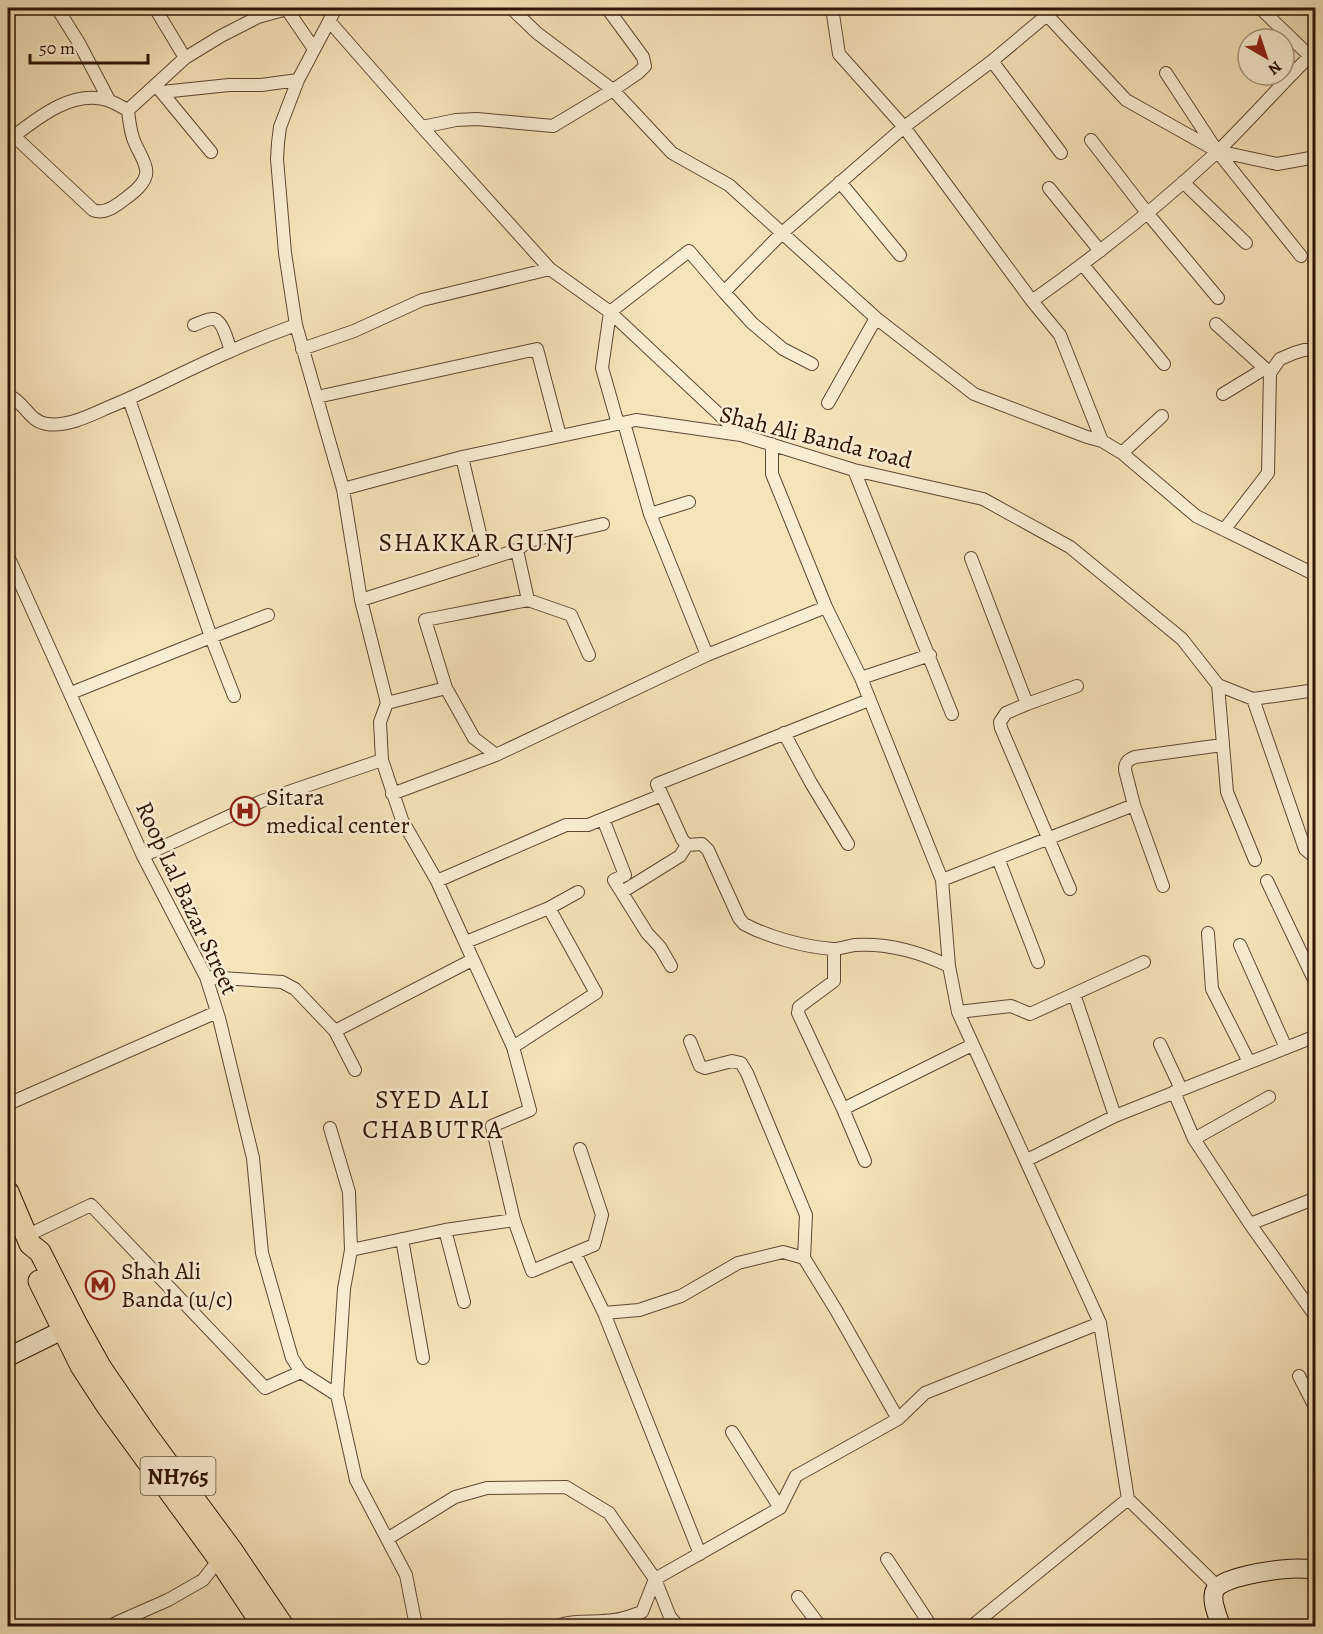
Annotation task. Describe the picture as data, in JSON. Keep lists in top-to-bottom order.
{
  "streets": {
    "highway": ["NH765"],
    "street": ["Shah Ali Banda road", "Roop Lal Bazar Street"]
  },
  "districts": ["SHAKKAR GUNJ", "SYED ALI CHABUTRA"],
  "places": {
    "hospital": ["Sitara medical center"],
    "metro station": ["Shah Ali Banda (u/c)"]
  },
  "scale_bar": "50 m",
  "north": "bottom right"
}
